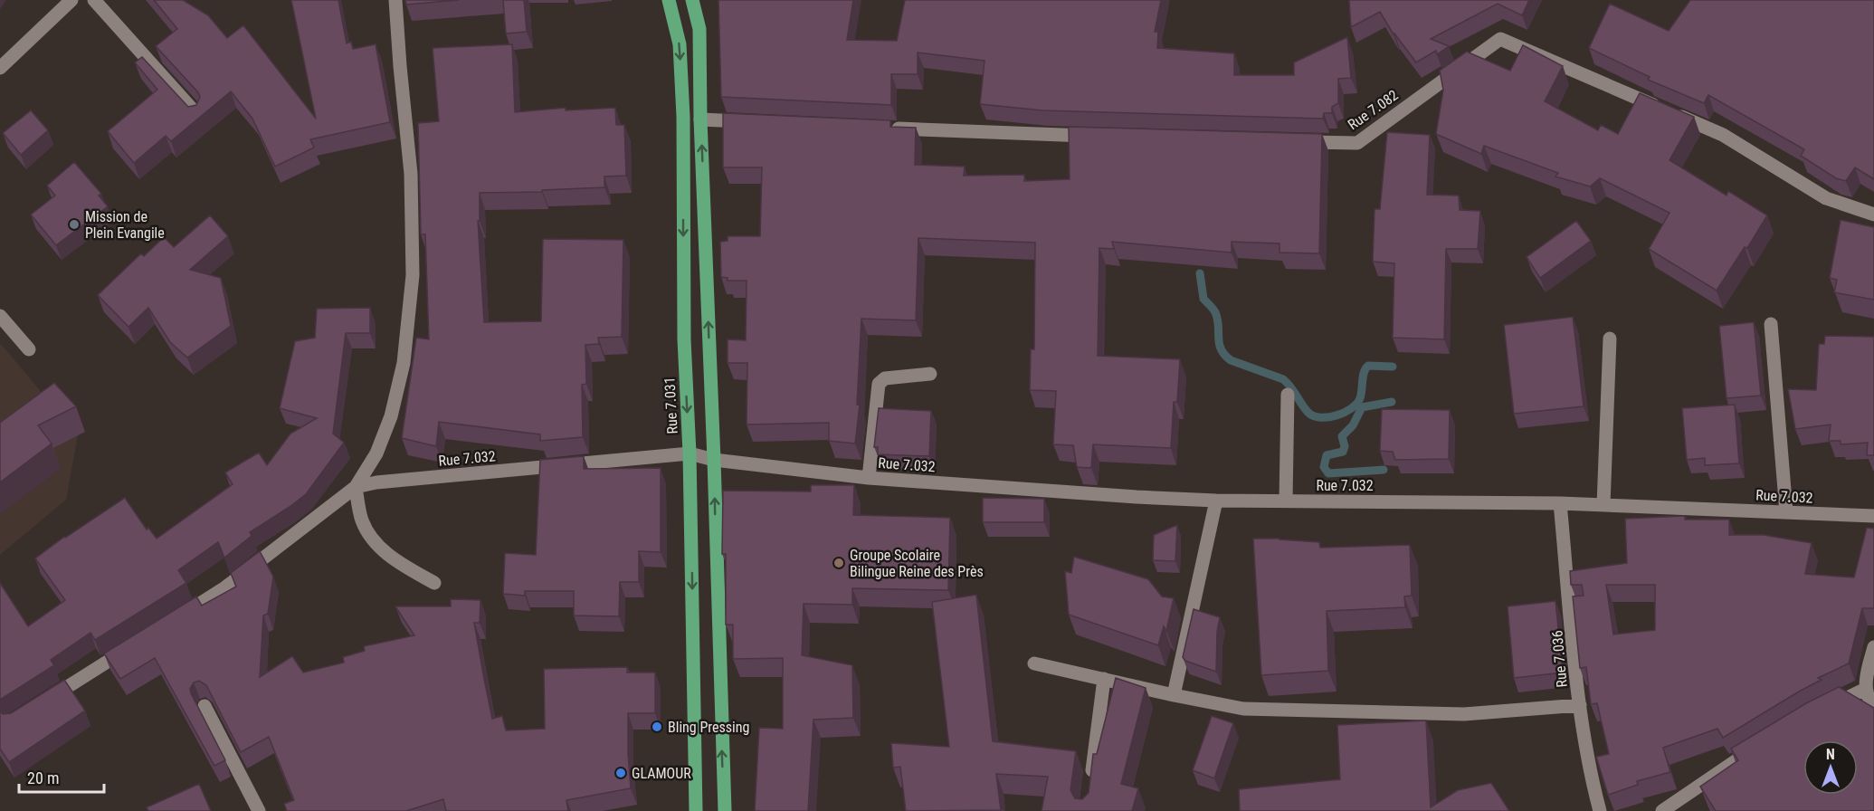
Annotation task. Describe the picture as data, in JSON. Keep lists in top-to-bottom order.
{
  "streets": {
    "main road": ["Rue 7.031"],
    "street": ["Rue 7.082", "Rue 7.032", "Rue 7.036"]
  },
  "crossings": [
    ["Rue 7.031", "Rue 7.032"],
    ["Rue 7.032", "Rue 7.036"]
  ],
  "places": [
    "Mission de Plein Evangile",
    "Groupe Scolaire Bilingue Reine des Près",
    "Bling Pressing",
    "GLAMOUR"
  ],
  "scale_bar": "20 m",
  "north": "top"
}
